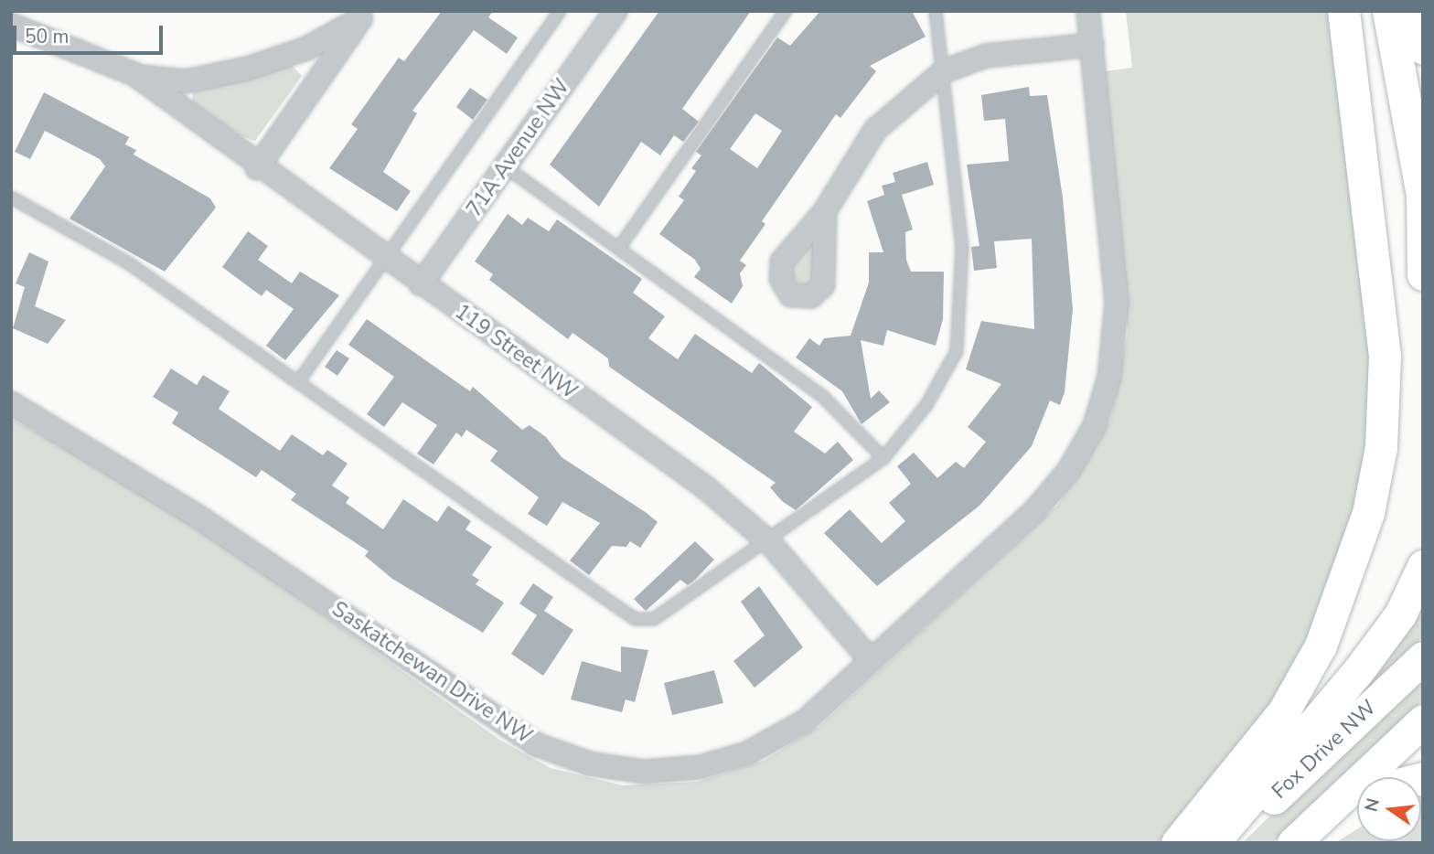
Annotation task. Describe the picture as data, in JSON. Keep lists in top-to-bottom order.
{
  "streets": {
    "main road": ["Fox Drive NW"],
    "street": ["71A Avenue NW", "119 Street NW", "Saskatchewan Drive NW"]
  },
  "crossings": [
    ["71A Avenue NW", "119 Street NW"],
    ["119 Street NW", "Saskatchewan Drive NW"]
  ],
  "scale_bar": "50 m",
  "north": "left"
}
